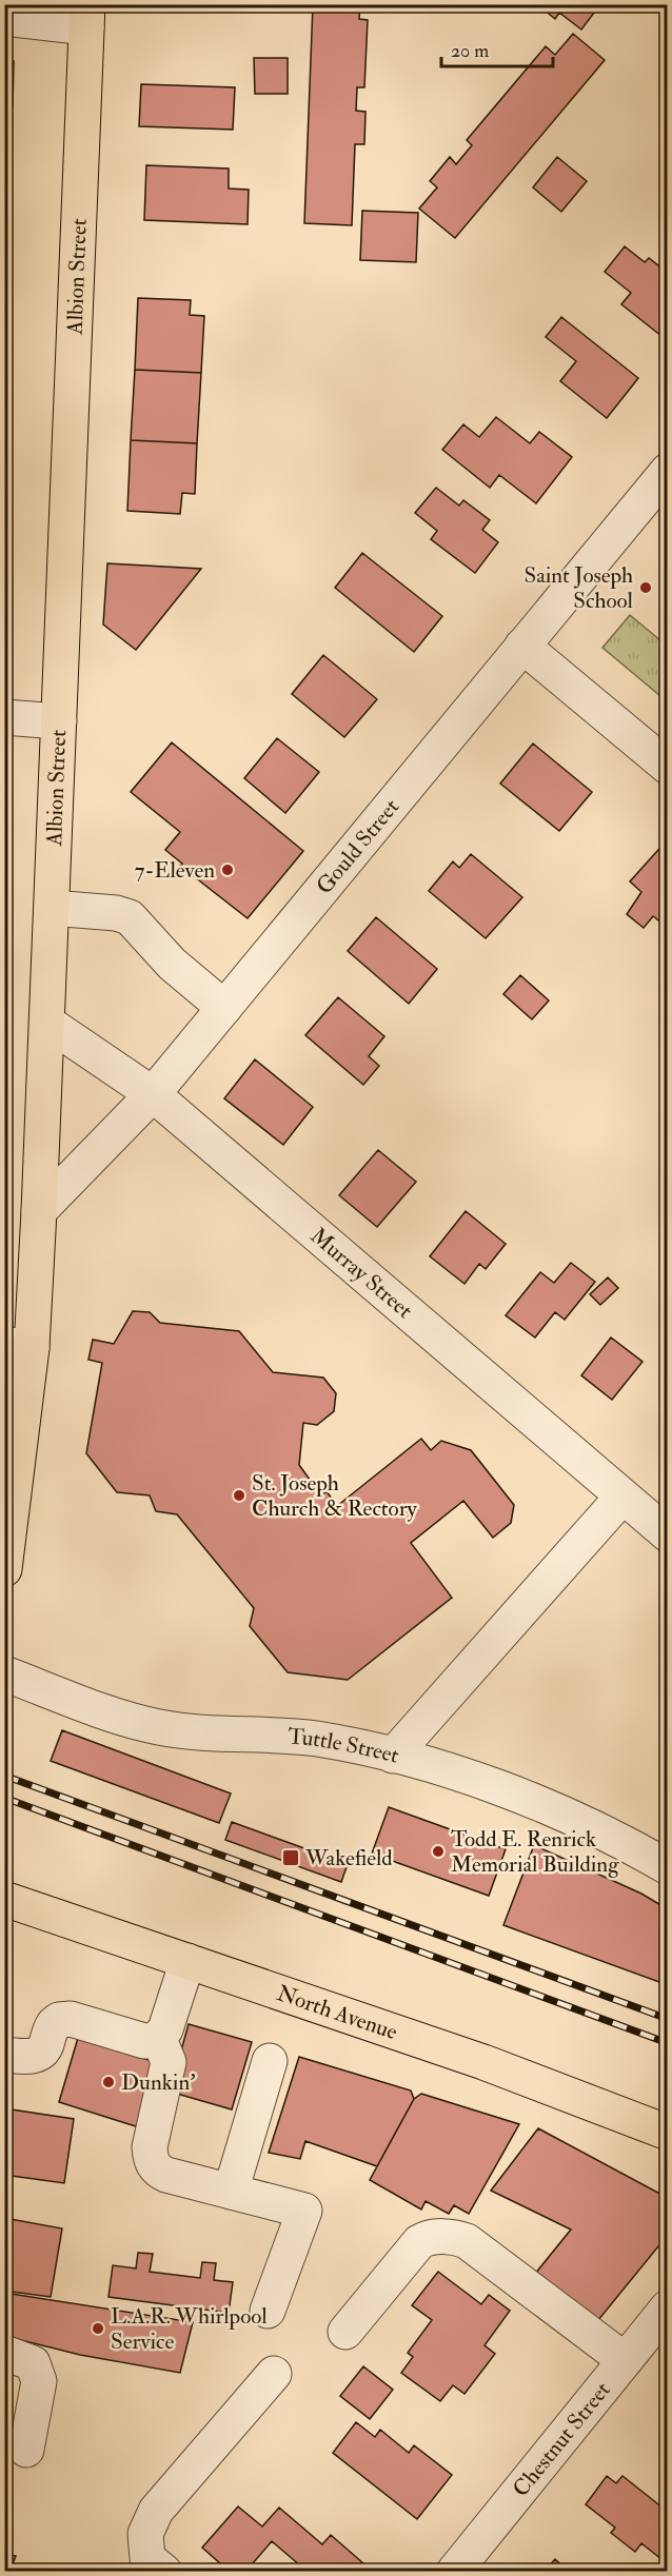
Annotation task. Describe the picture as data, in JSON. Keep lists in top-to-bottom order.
{
  "streets": {
    "main road": ["Albion Street", "North Avenue"],
    "street": [
      "Gould Street",
      "Murray Street",
      "Tuttle Street",
      "Chestnut Street"
    ]
  },
  "crossings": [
    ["Albion Street", "Gould Street"],
    ["Albion Street", "Murray Street"],
    ["Gould Street", "Murray Street"]
  ],
  "places": {
    "other": [
      "Saint Joseph School",
      "7-Eleven",
      "St. Joseph Church & Rectory",
      "Todd E. Renrick Memorial Building",
      "Dunkin'",
      "L.A.R. Whirlpool Service"
    ],
    "transit": ["Wakefield"]
  },
  "scale_bar": "20 m"
}
